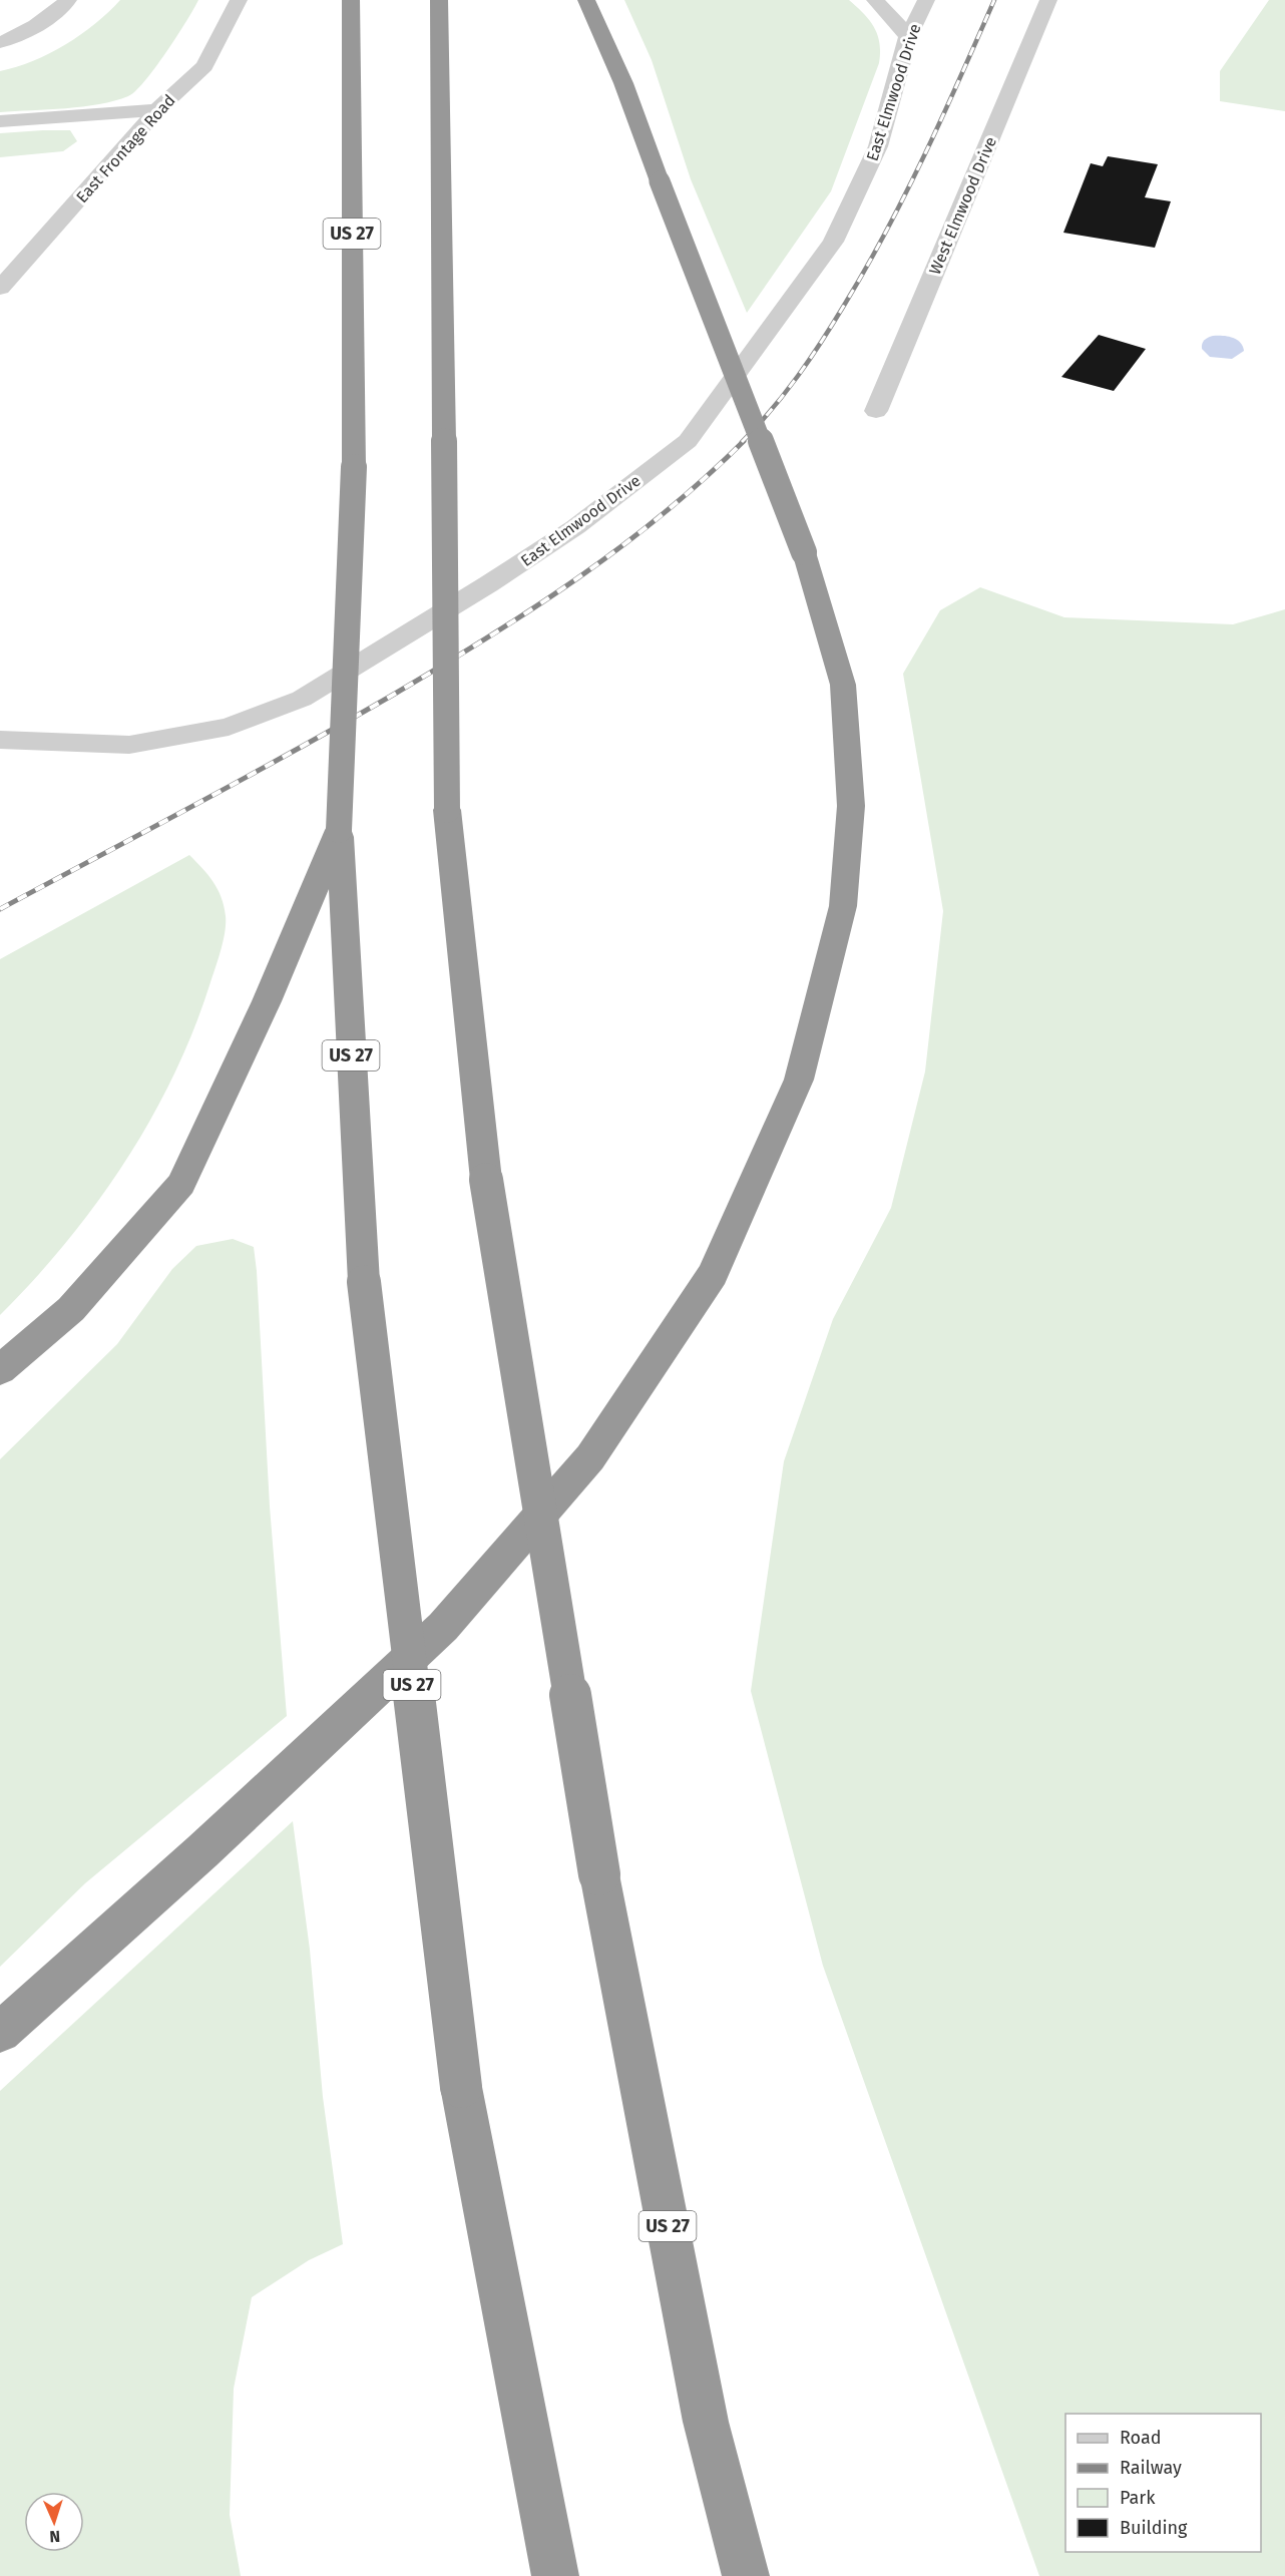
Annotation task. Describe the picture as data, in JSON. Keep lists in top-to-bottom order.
{
  "streets": {
    "highway": ["US 27"],
    "street": ["East Elmwood Drive", "East Frontage Road", "West Elmwood Drive"]
  },
  "legend": [
    "Road",
    "Railway",
    "Park",
    "Building"
  ],
  "north": "bottom"
}
